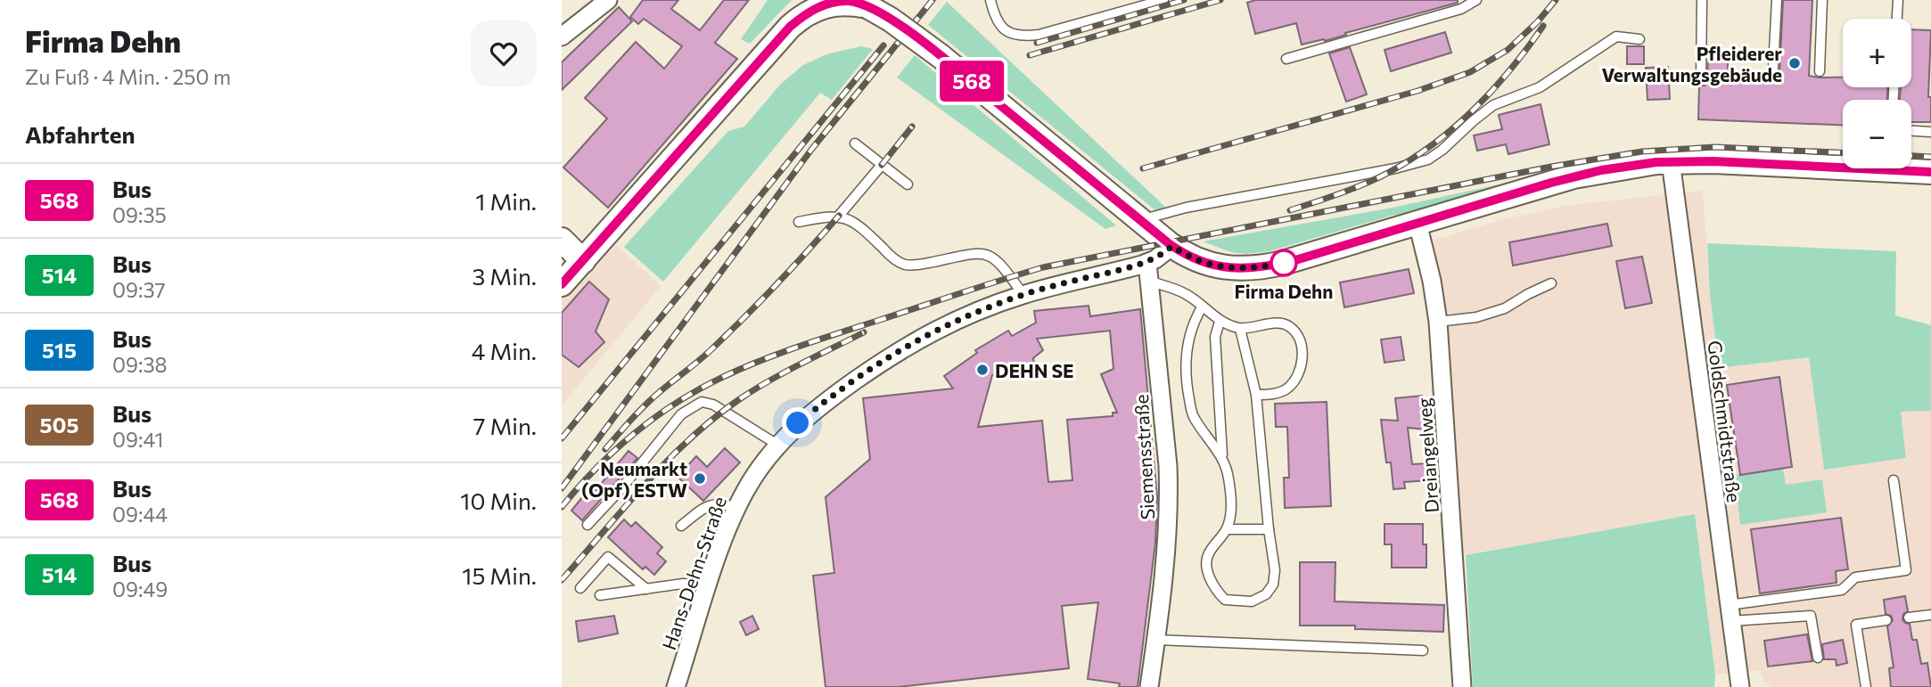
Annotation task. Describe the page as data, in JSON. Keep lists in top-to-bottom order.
{
  "streets": {
    "street": [
      "Goldschmidtstraße",
      "Dreiangelweg",
      "Siemensstraße",
      "Hans-Dehn-Straße"
    ]
  },
  "crossings": [
    ["Siemensstraße", "Hans-Dehn-Straße"]
  ],
  "places": [
    "Pfleiderer Verwaltungsgebäude",
    "Firma Dehn",
    "DEHN SE",
    "Neumarkt (Opf) ESTW"
  ],
  "lines": ["bus line 568"],
  "page": {
    "heading": [
      ["Firma Dehn", "Zu Fuß · 4 Min. · 250 m"],
      "Abfahrten"
    ],
    "on_map": "568",
    "map_buttons": ["+", "−"],
    "list": [
      {
        "mark": "568",
        "name": "Bus",
        "note": "09:35",
        "value": "1 Min."
      },
      {
        "mark": "514",
        "name": "Bus",
        "note": "09:37",
        "value": "3 Min."
      },
      {
        "mark": "515",
        "name": "Bus",
        "note": "09:38",
        "value": "4 Min."
      },
      {
        "mark": "505",
        "name": "Bus",
        "note": "09:41",
        "value": "7 Min."
      },
      {
        "mark": "568",
        "name": "Bus",
        "note": "09:44",
        "value": "10 Min."
      },
      {
        "mark": "514",
        "name": "Bus",
        "note": "09:49",
        "value": "15 Min."
      }
    ]
  }
}
